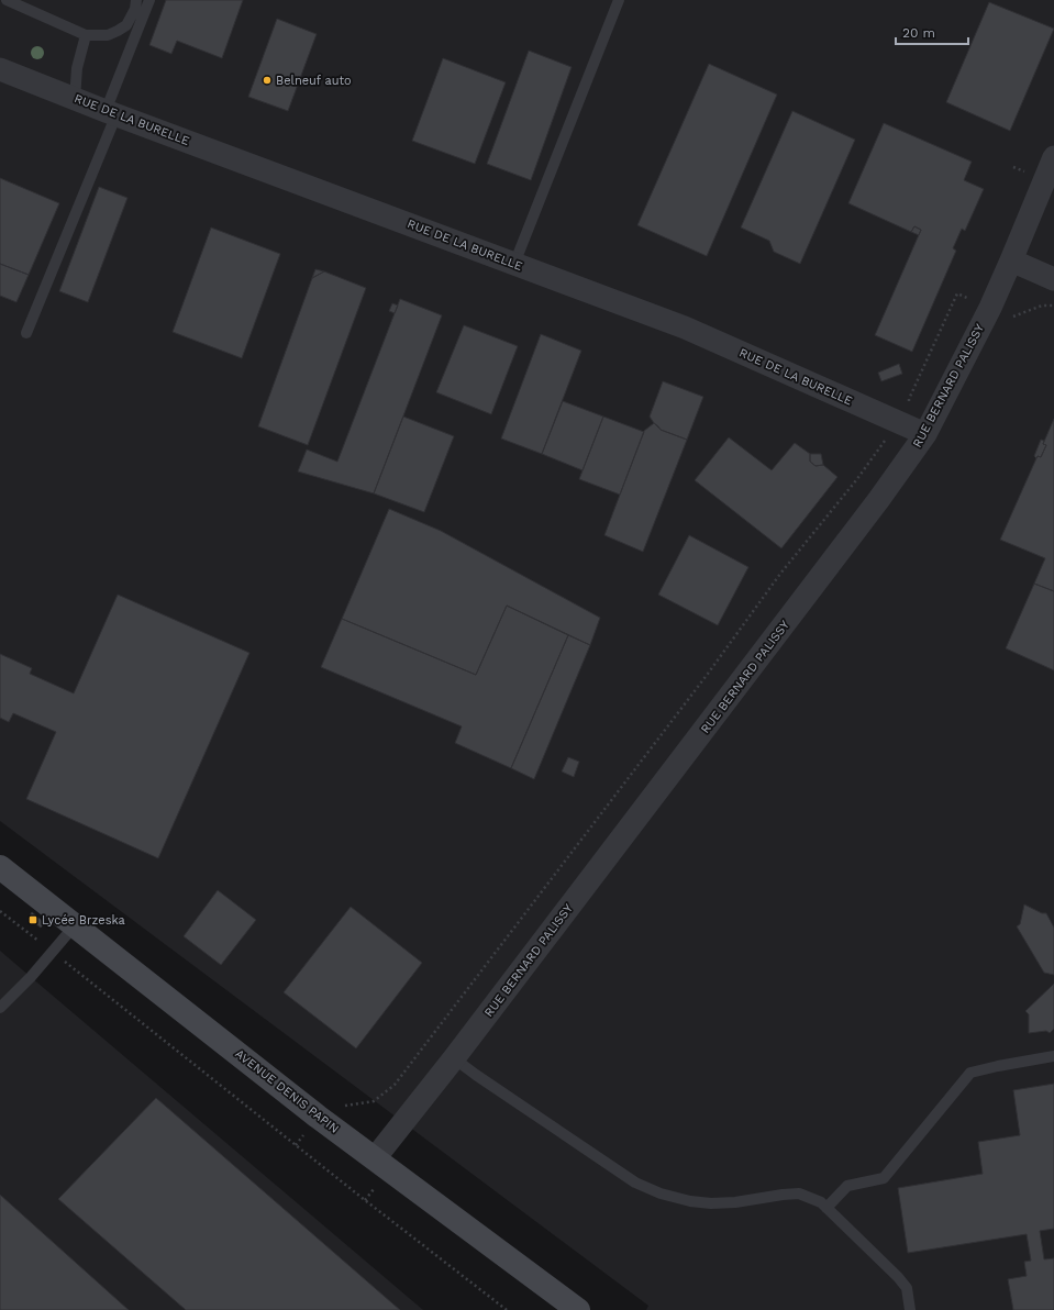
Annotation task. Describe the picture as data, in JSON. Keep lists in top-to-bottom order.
{
  "streets": {
    "main road": ["AVENUE DENIS PAPIN"],
    "street": ["RUE DE LA BURELLE", "RUE BERNARD PALISSY"]
  },
  "crossings": [
    ["RUE DE LA BURELLE", "RUE BERNARD PALISSY"],
    ["RUE BERNARD PALISSY", "AVENUE DENIS PAPIN"]
  ],
  "places": {
    "other": ["Belneuf auto"],
    "transit": ["Lycée Brzeska"]
  },
  "scale_bar": "20 m"
}
